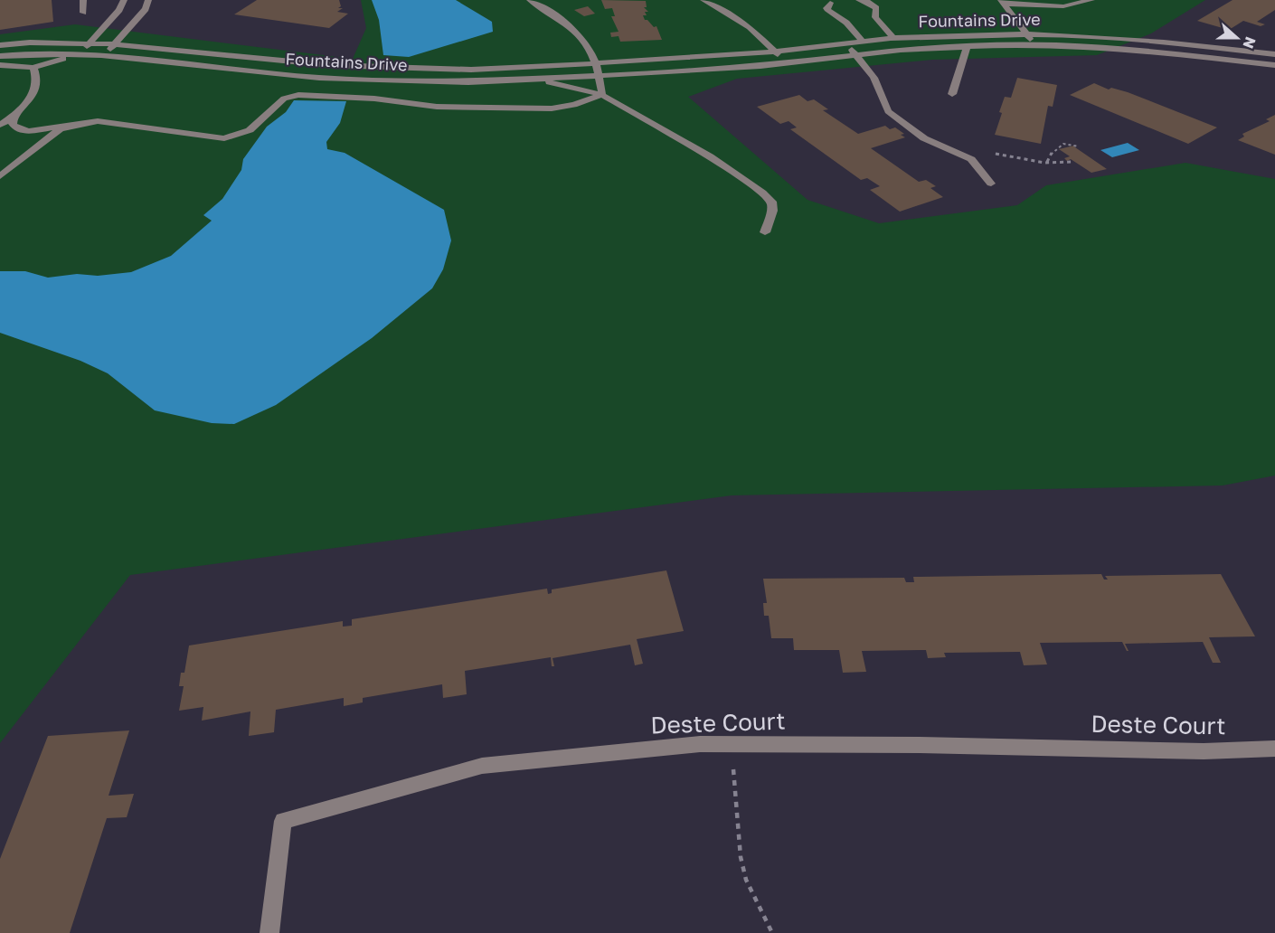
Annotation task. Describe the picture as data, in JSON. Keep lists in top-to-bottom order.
{
  "streets": {
    "street": ["Fountains Drive", "Deste Court"]
  },
  "north": "right"
}
